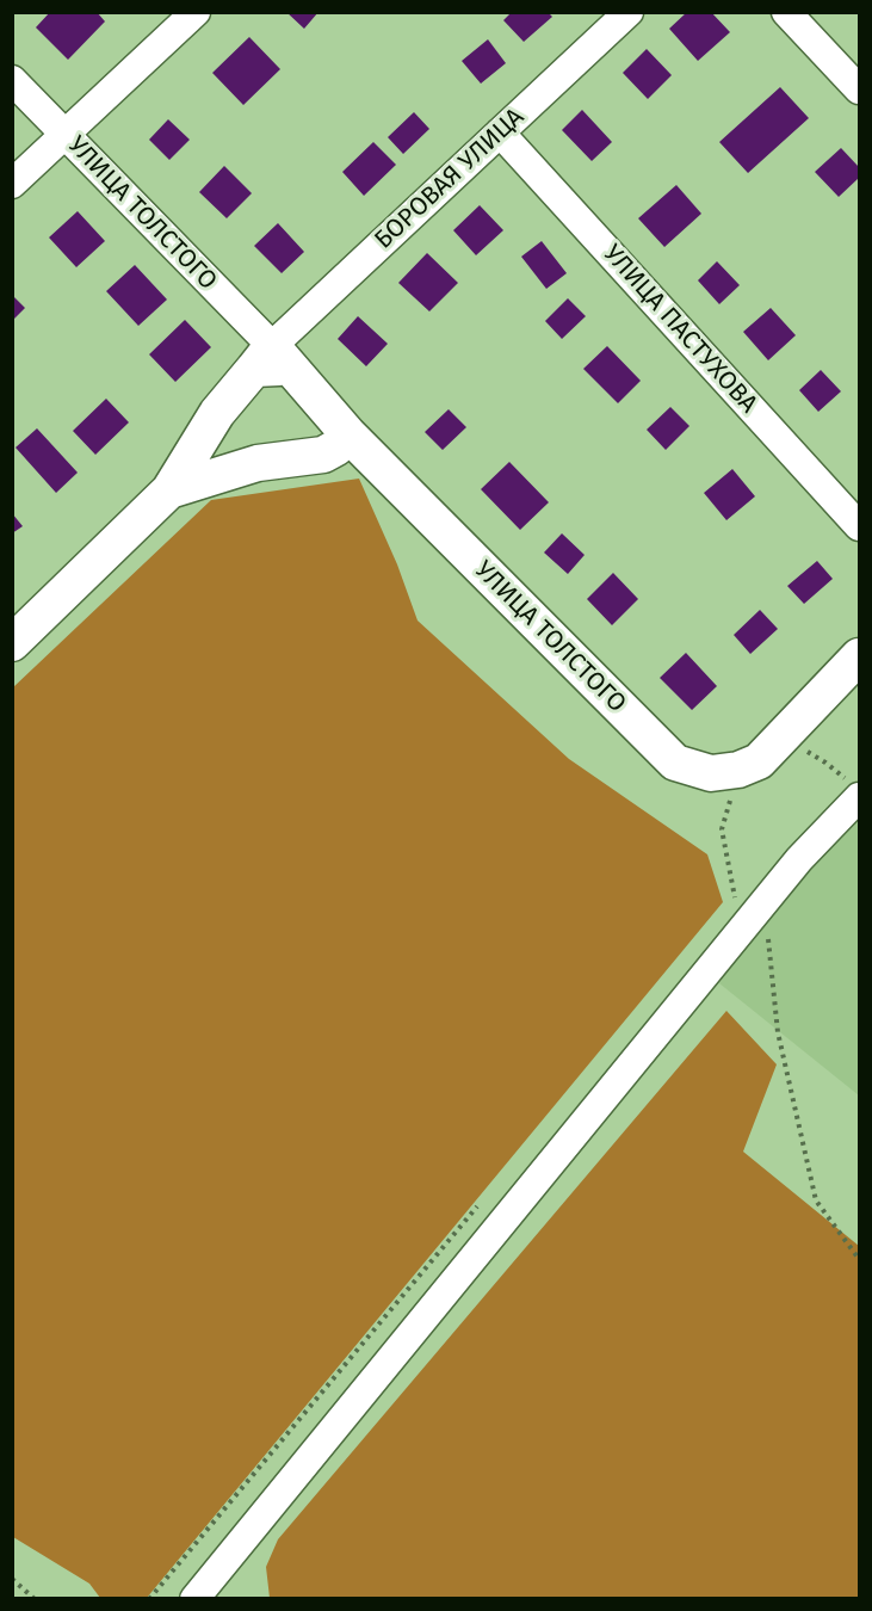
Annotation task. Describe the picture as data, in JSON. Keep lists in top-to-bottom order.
{
  "streets": {
    "street": ["БОРОВАЯ УЛИЦА", "УЛИЦА ТОЛСТОГО", "УЛИЦА ПАСТУХОВА"]
  },
  "crossings": [
    ["БОРОВАЯ УЛИЦА", "УЛИЦА ТОЛСТОГО"],
    ["БОРОВАЯ УЛИЦА", "УЛИЦА ПАСТУХОВА"]
  ]
}
